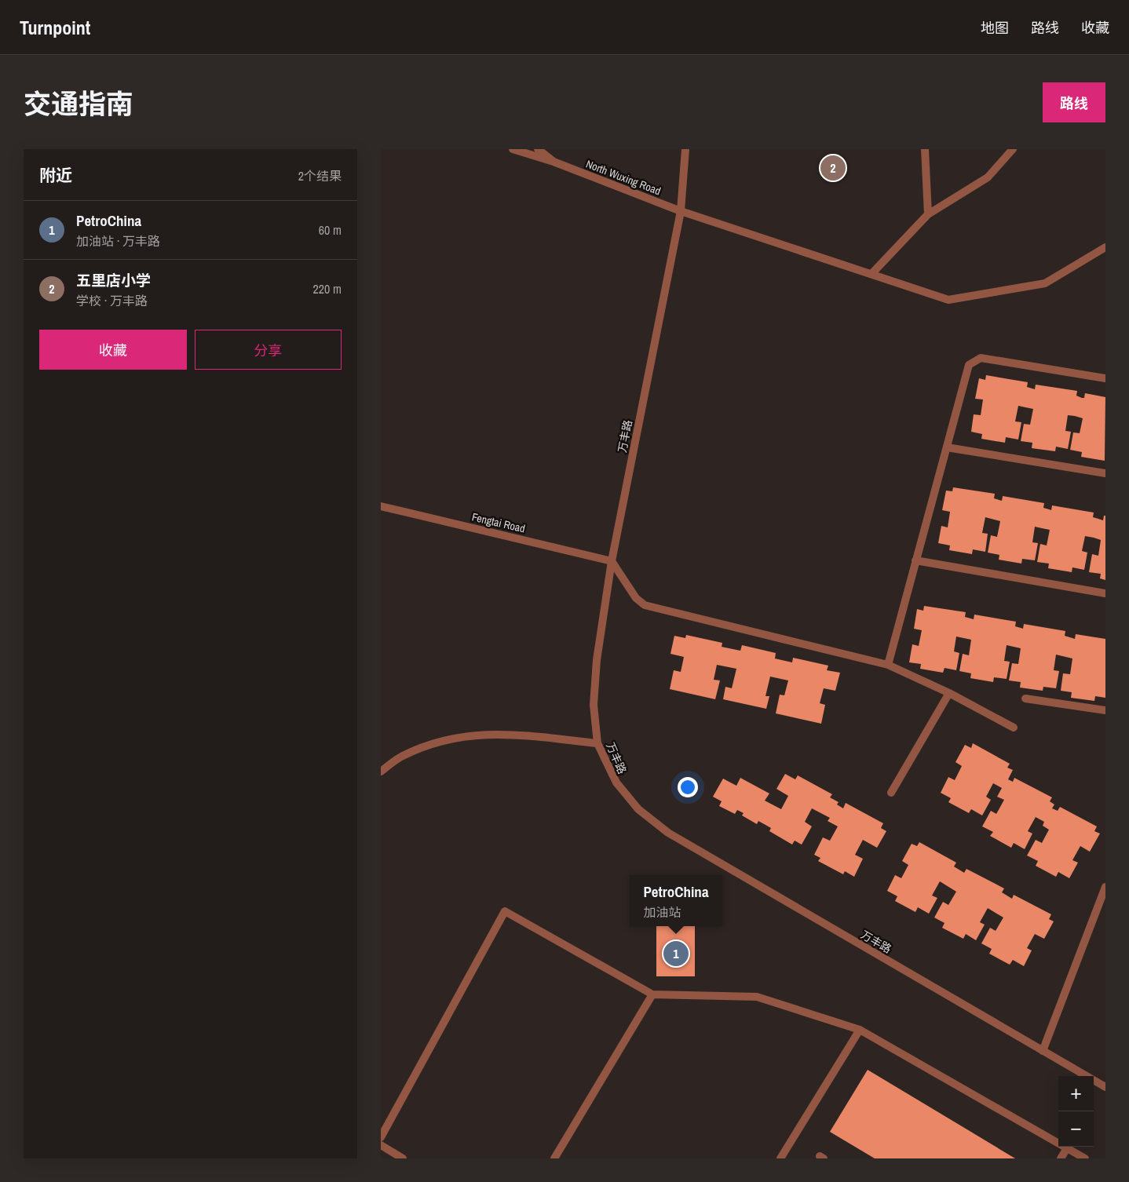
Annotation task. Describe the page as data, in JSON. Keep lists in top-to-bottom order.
{
  "streets": {
    "street": ["North Wuxing Road", "万丰路", "Fengtai Road"]
  },
  "crossings": [
    ["North Wuxing Road", "万丰路"],
    ["万丰路", "Fengtai Road"]
  ],
  "page": {
    "header": "Turnpoint",
    "nav": ["地图", "路线", "收藏"],
    "title": "交通指南",
    "buttons": [
      "路线",
      ["收藏", "分享"]
    ],
    "heading": ["附近", "2个结果"],
    "pins": ["2", "1"],
    "list": [
      {
        "mark": "1",
        "name": "PetroChina",
        "note": "加油站 · 万丰路",
        "value": "60 m"
      },
      {
        "mark": "2",
        "name": "五里店小学",
        "note": "学校 · 万丰路",
        "value": "220 m"
      }
    ],
    "popup": ["PetroChina", "加油站"],
    "map_buttons": ["+", "−"]
  }
}
